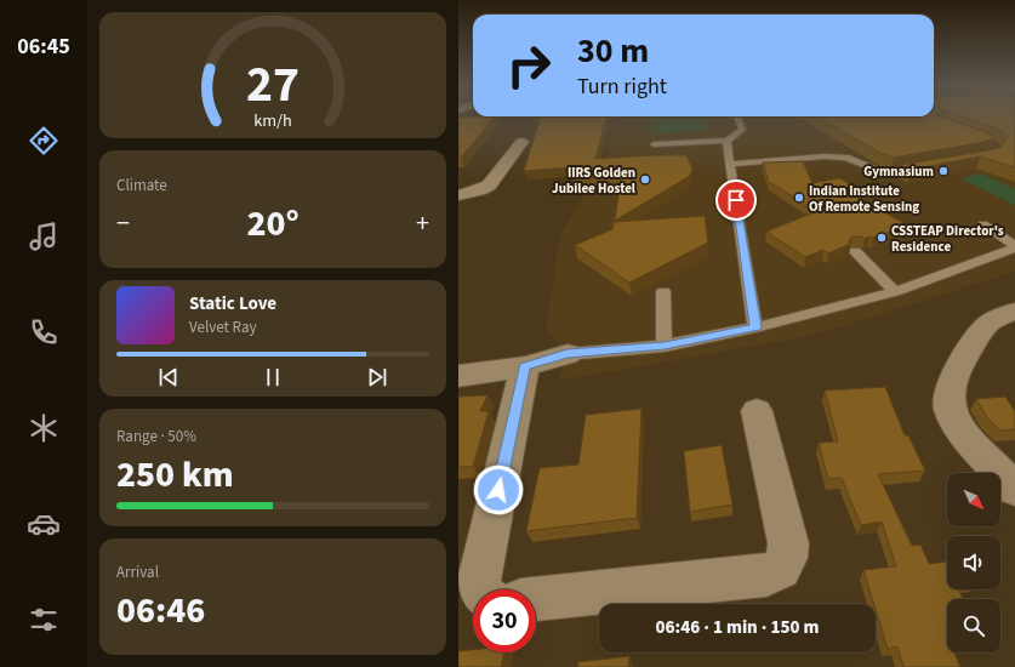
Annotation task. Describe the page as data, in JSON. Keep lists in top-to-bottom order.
{
  "places": [
    "Gymnasium",
    "IIRS Golden Jubilee Hostel",
    "Indian Institute Of Remote Sensing",
    "CSSTEAP Director's Residence"
  ],
  "north": "bottom right",
  "page": {
    "tabs": "06:45",
    "turn": ["30 m", "Turn right"],
    "tile": [
      "Climate",
      ["Range · 50%", "250 km"],
      ["Arrival", "06:46"]
    ],
    "heat": ["−", "20°", "+"],
    "song": ["Static Love", "Velvet Ray"],
    "limit": "30",
    "trip": "06:46 · 1 min · 150 m",
    "gauge": ["27", "km/h"]
  }
}
